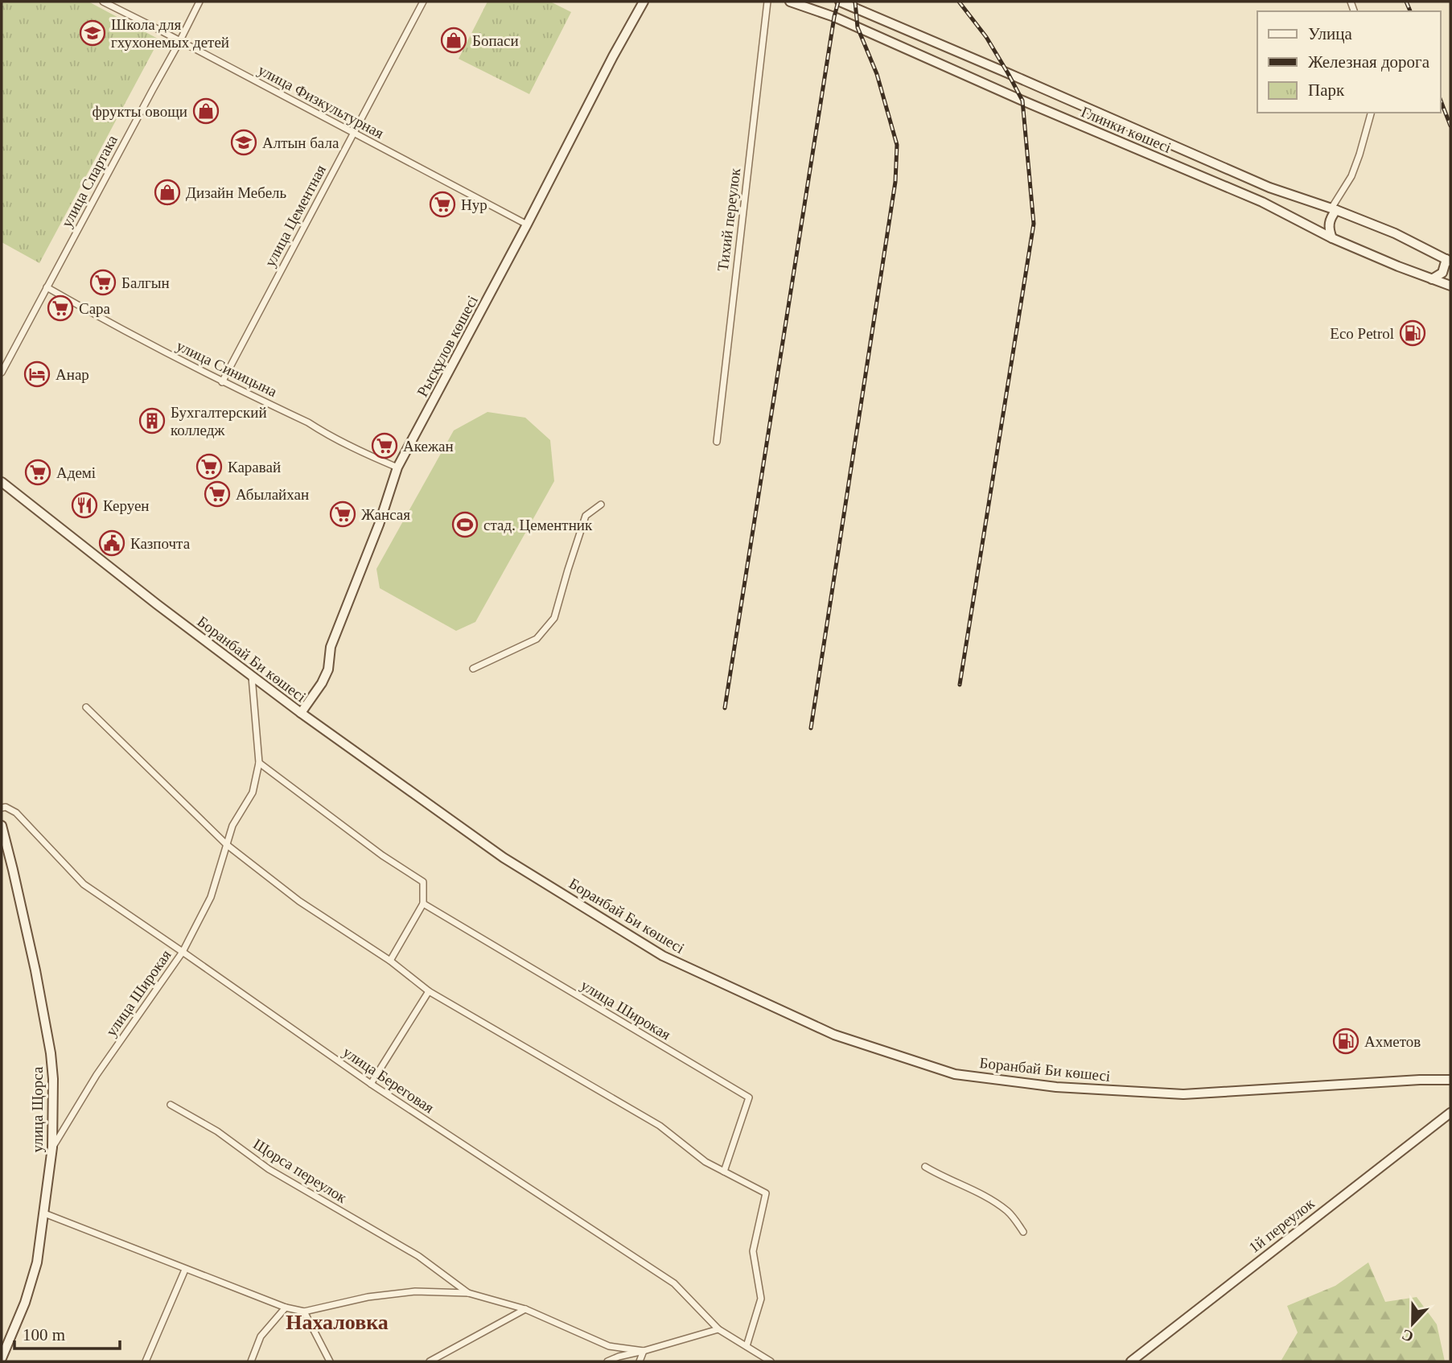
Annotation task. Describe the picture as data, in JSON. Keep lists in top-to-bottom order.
{
  "streets": {
    "main road": [
      "Глинки көшесі",
      "Рысқұлов көшесі",
      "Боранбай Би көшесі",
      "улица Щорса",
      "1й переулок"
    ],
    "street": [
      "улица Физкультурная",
      "улица Спартака",
      "улица Цементная",
      "Тихий переулок",
      "улица Синицына",
      "улица Широкая",
      "улица Береговая",
      "Щорса переулок"
    ]
  },
  "crossings": [
    ["улица Физкультурная", "улица Спартака"],
    ["улица Физкультурная", "улица Цементная"],
    ["улица Физкультурная", "Рысқұлов көшесі"],
    ["улица Спартака", "улица Синицына"],
    ["улица Цементная", "улица Синицына"],
    ["Рысқұлов көшесі", "улица Синицына"],
    ["Рысқұлов көшесі", "Боранбай Би көшесі"],
    ["Боранбай Би көшесі", "улица Широкая"],
    ["улица Широкая", "улица Береговая"],
    ["улица Широкая", "улица Щорса"]
  ],
  "districts": ["Нахаловка"],
  "places": {
    "school or university": ["Школа для гхухонемых детей", "Алтын бала"],
    "shop": ["Бопаси", "фрукты овощи", "Дизайн Мебель"],
    "supermarket": [
      "Нур",
      "Балгын",
      "Сара",
      "Акежан",
      "Каравай",
      "Адемi",
      "Абылайхан",
      "Жансая"
    ],
    "fuel station": ["Eco Petrol", "Ахметов"],
    "hotel": ["Анар"],
    "building": ["Бухгалтерский колледж"],
    "restaurant": ["Керуен"],
    "sports": ["стад. Цементник"],
    "public building": ["Казпочта"]
  },
  "legend": ["Улица", "Железная дорога", "Парк"],
  "scale_bar": "100 m",
  "north": "bottom"
}
